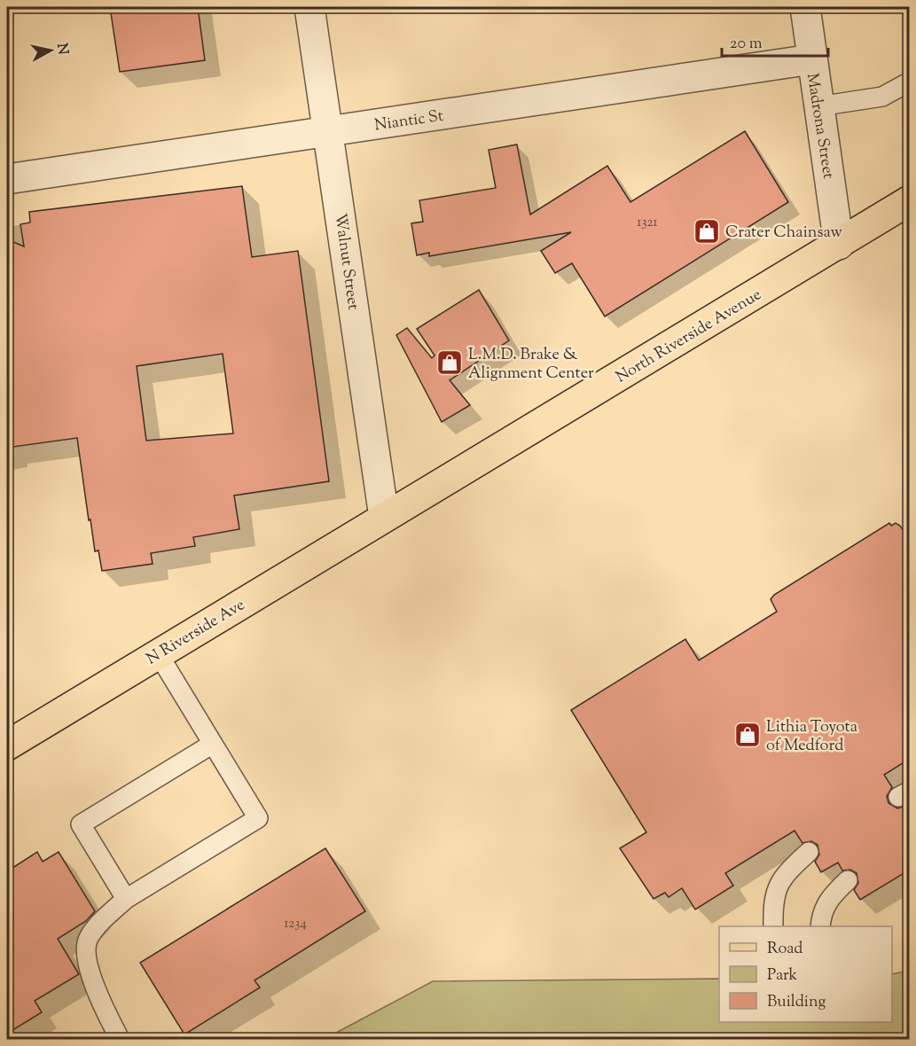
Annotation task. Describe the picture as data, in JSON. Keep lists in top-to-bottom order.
{
  "streets": {
    "main road": ["North Riverside Avenue", "N Riverside Ave"],
    "street": ["Niantic St", "Madrona Street", "Walnut Street"]
  },
  "crossings": [
    ["Niantic St", "Madrona Street"],
    ["Niantic St", "Walnut Street"],
    ["Madrona Street", "North Riverside Avenue"],
    ["Walnut Street", "North Riverside Avenue"],
    ["Walnut Street", "N Riverside Ave"],
    ["North Riverside Avenue", "N Riverside Ave"]
  ],
  "places": {
    "shop": ["Crater Chainsaw", "L.M.D. Brake & Alignment Center", "Lithia Toyota of Medford"]
  },
  "house_numbers": ["1321", "1234"],
  "legend": ["Road", "Park", "Building"],
  "scale_bar": "20 m",
  "north": "right"
}
